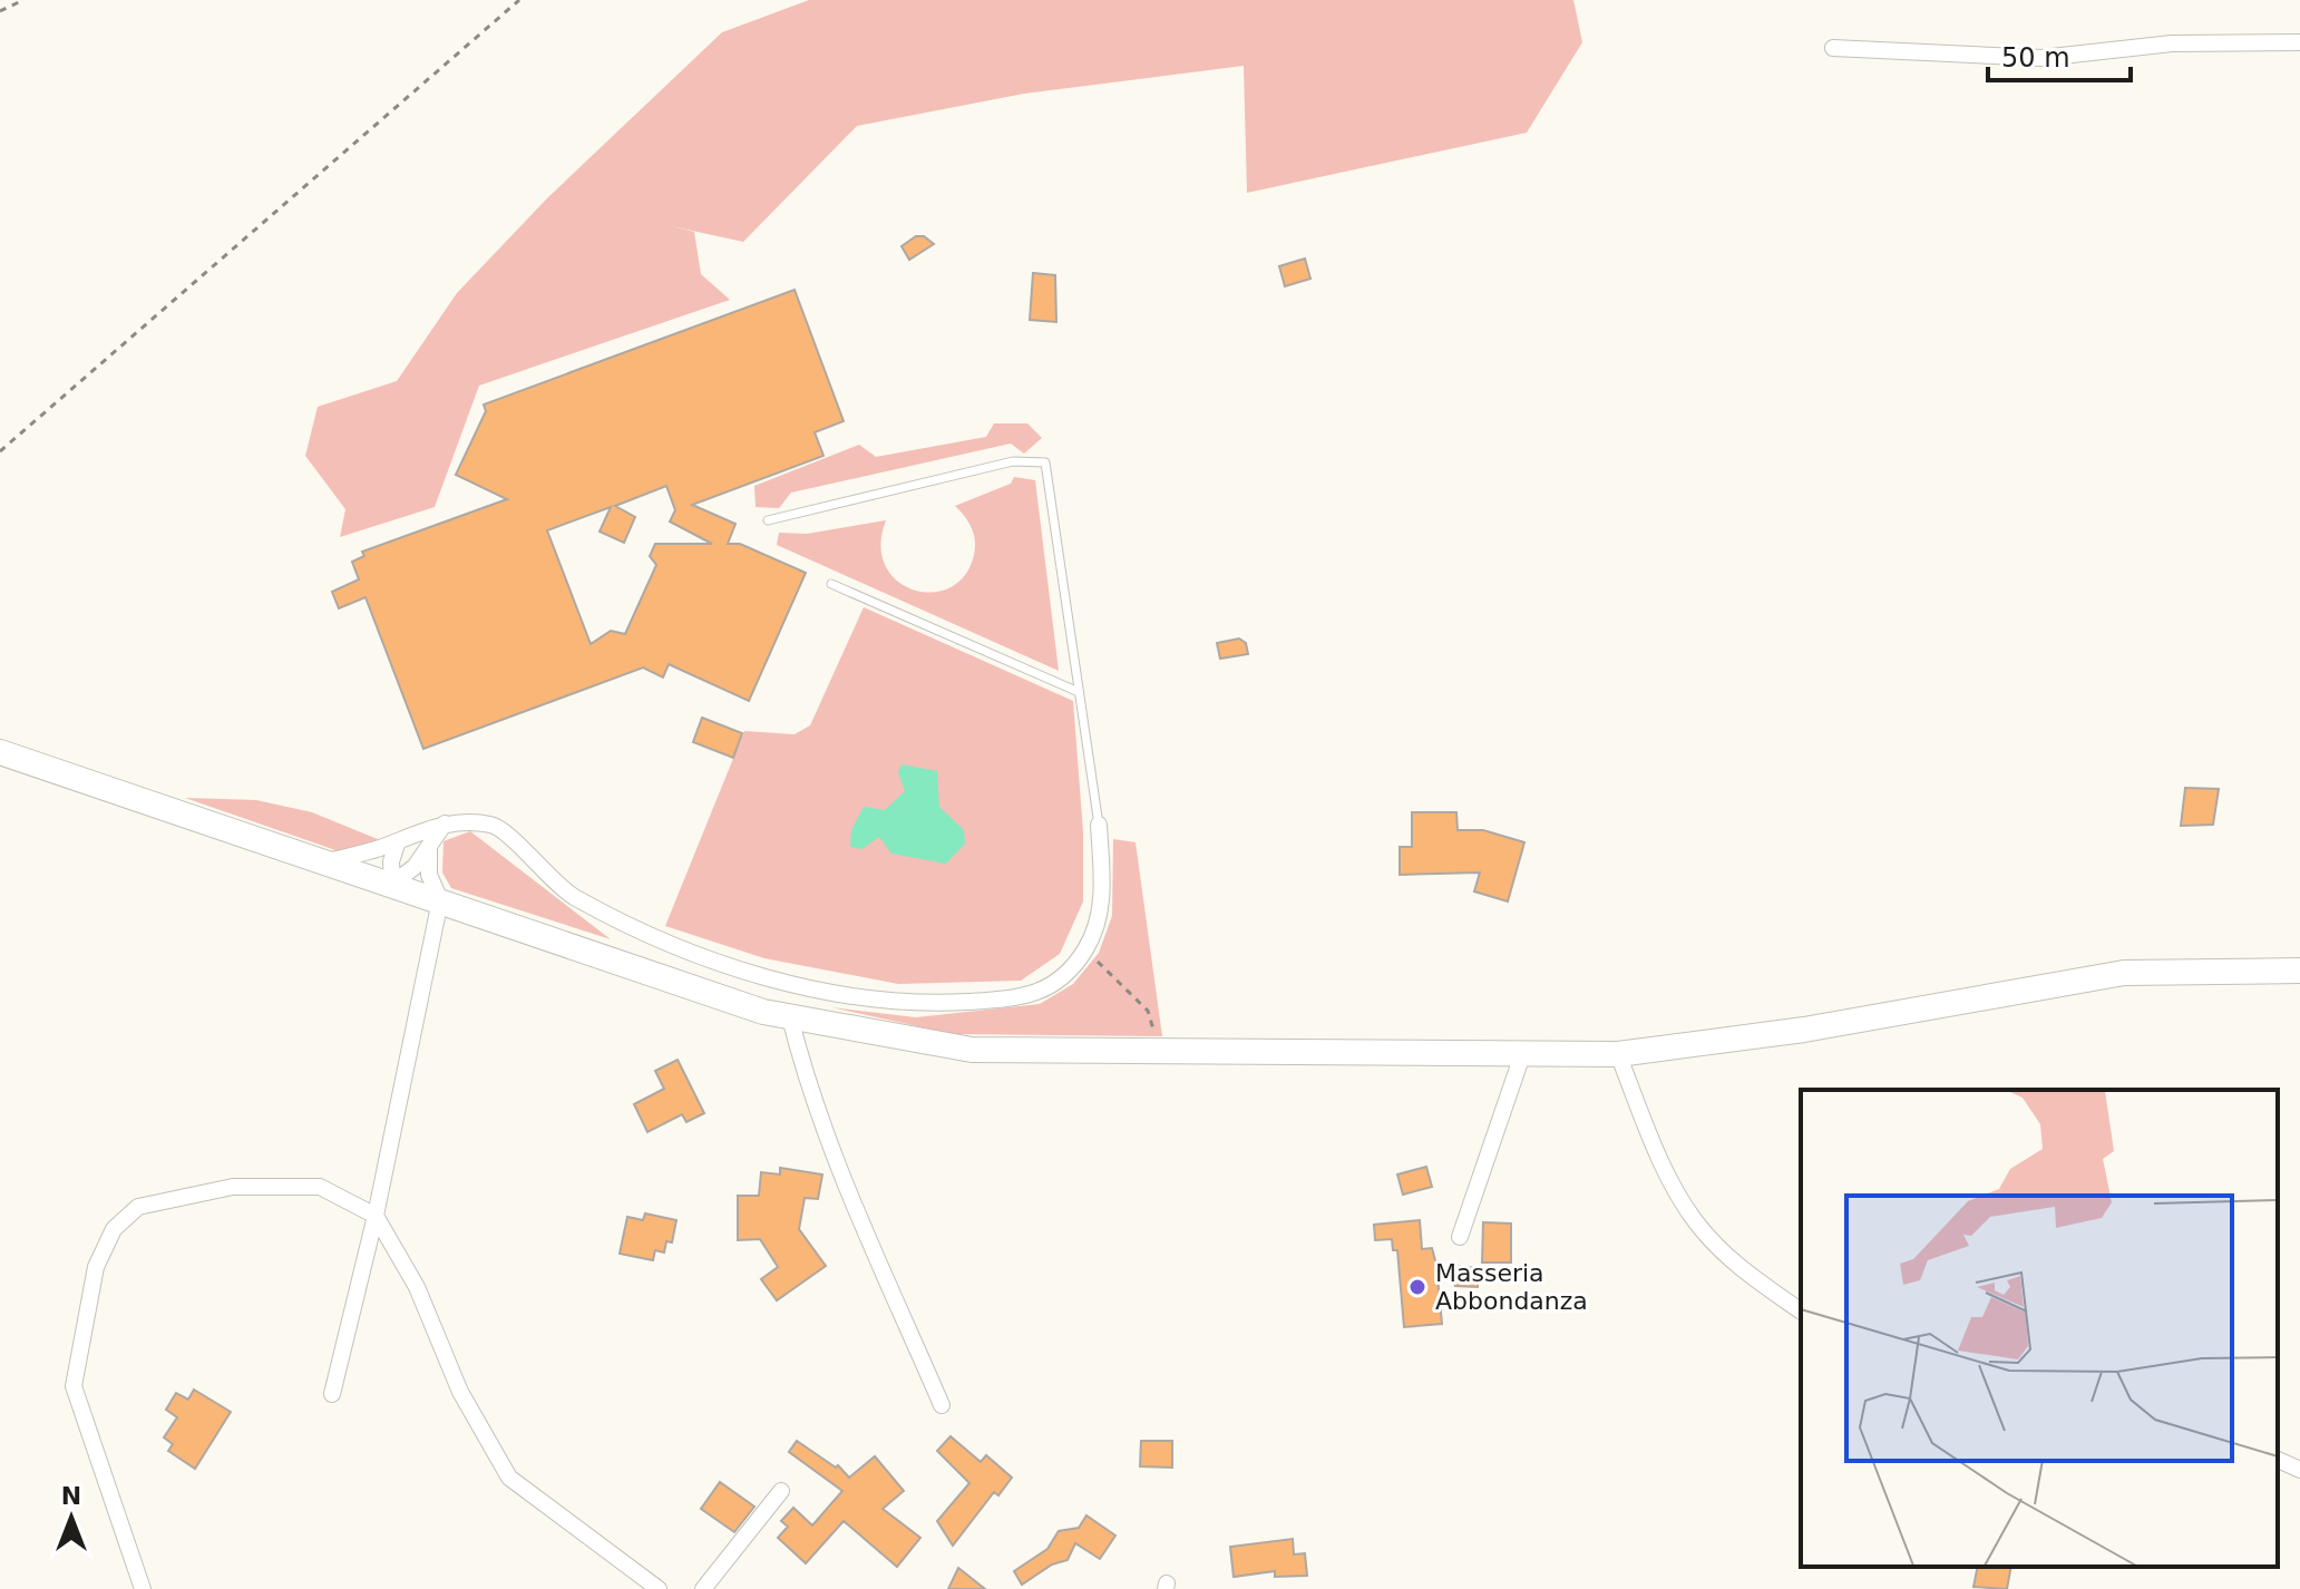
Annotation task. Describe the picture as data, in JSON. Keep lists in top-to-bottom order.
{
  "places": ["Masseria Abbondanza"],
  "scale_bar": "50 m",
  "north": "top"
}
